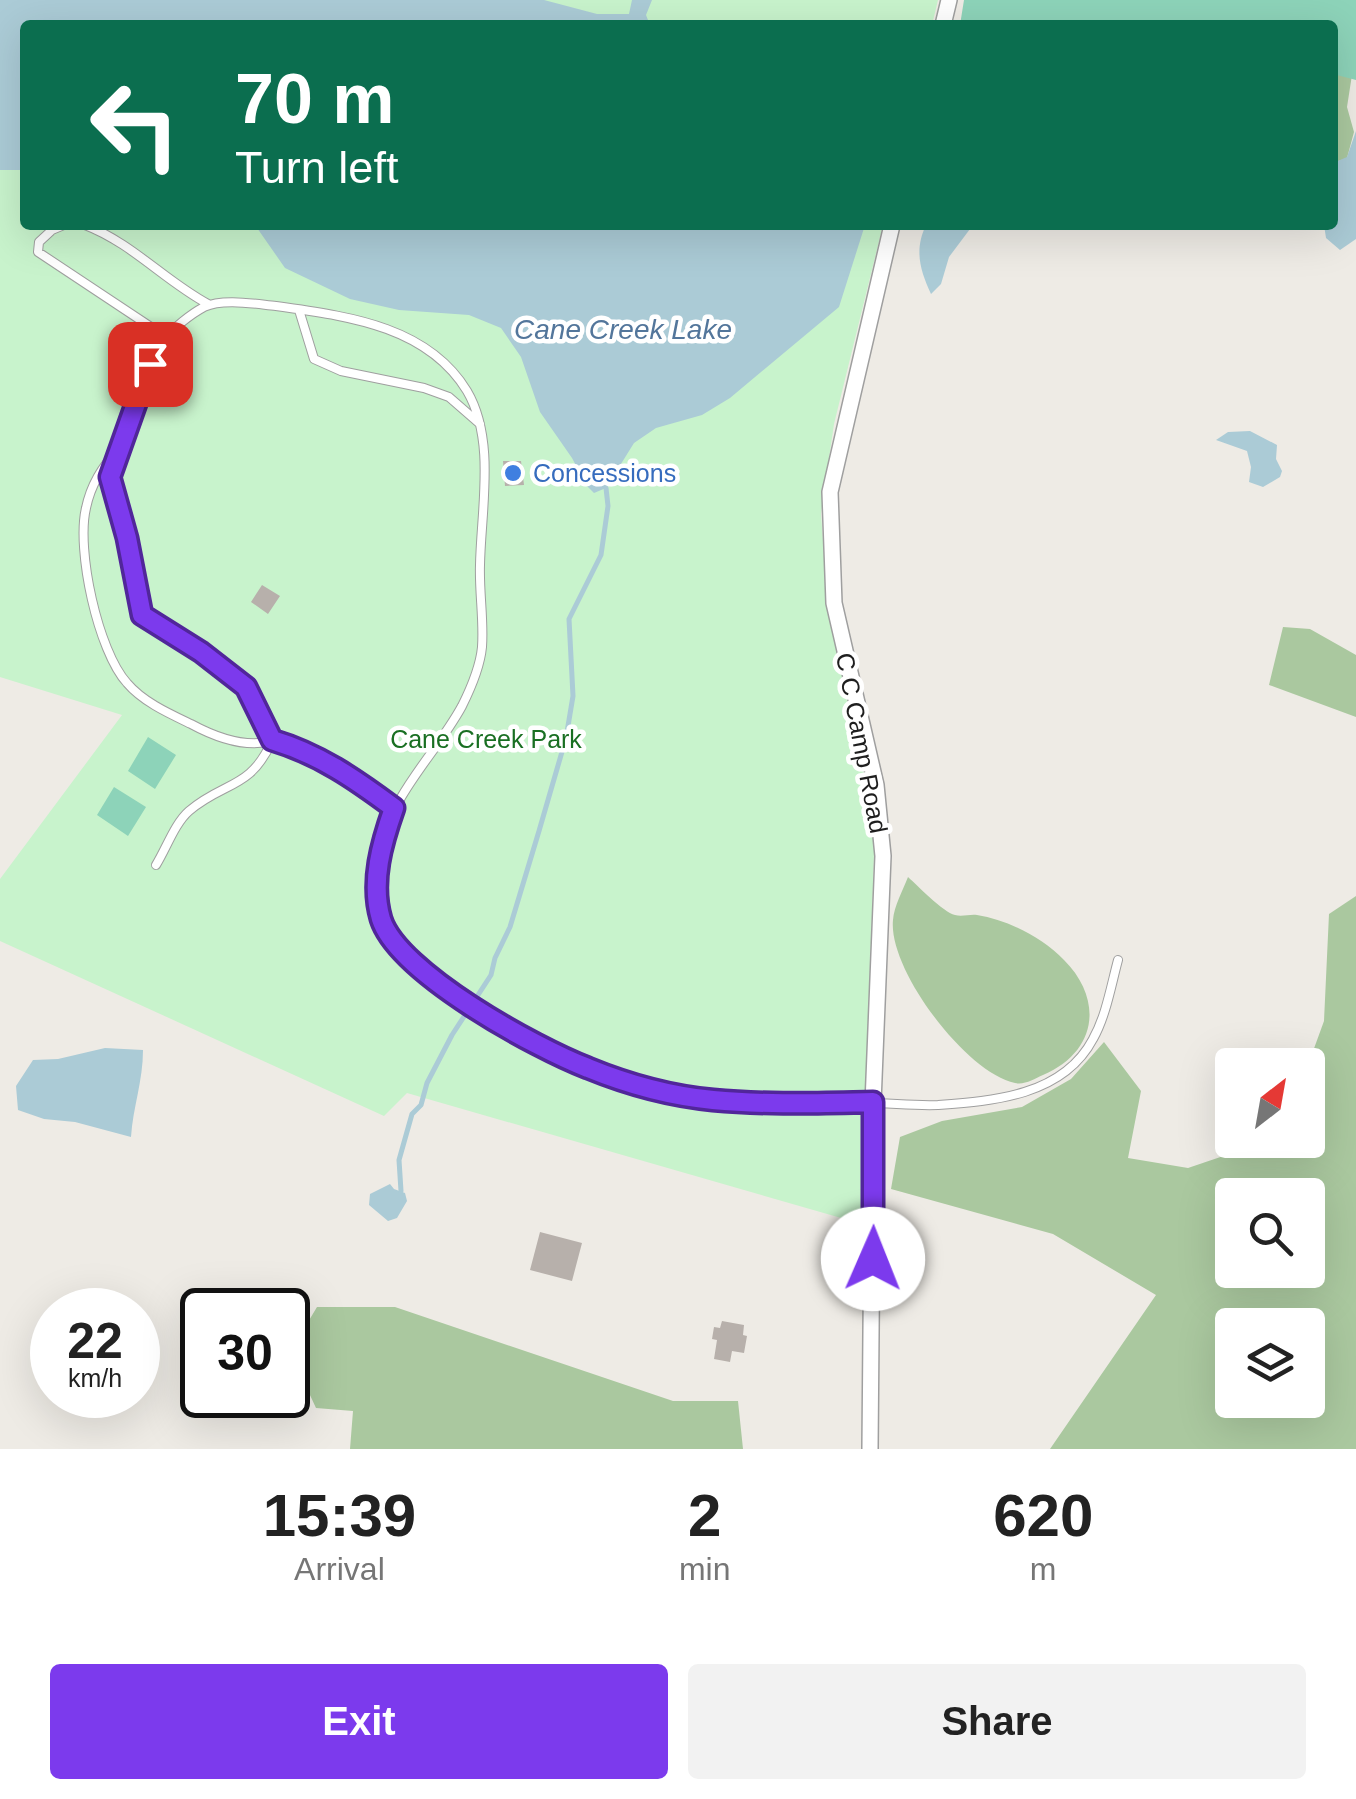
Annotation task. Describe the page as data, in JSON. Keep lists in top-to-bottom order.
{
  "streets": {
    "street": ["C C Camp Road"]
  },
  "water": ["Cane Creek Lake"],
  "parks": ["Cane Creek Park"],
  "places": ["Concessions"],
  "north": "top right",
  "page": {
    "turn": ["70 m", "Turn left"],
    "speed": "22 km/h",
    "limit": "30",
    "eta": [
      "15:39",
      "Arrival",
      "2",
      "min",
      "620",
      "m"
    ],
    "buttons": ["Exit", "Share"]
  }
}
